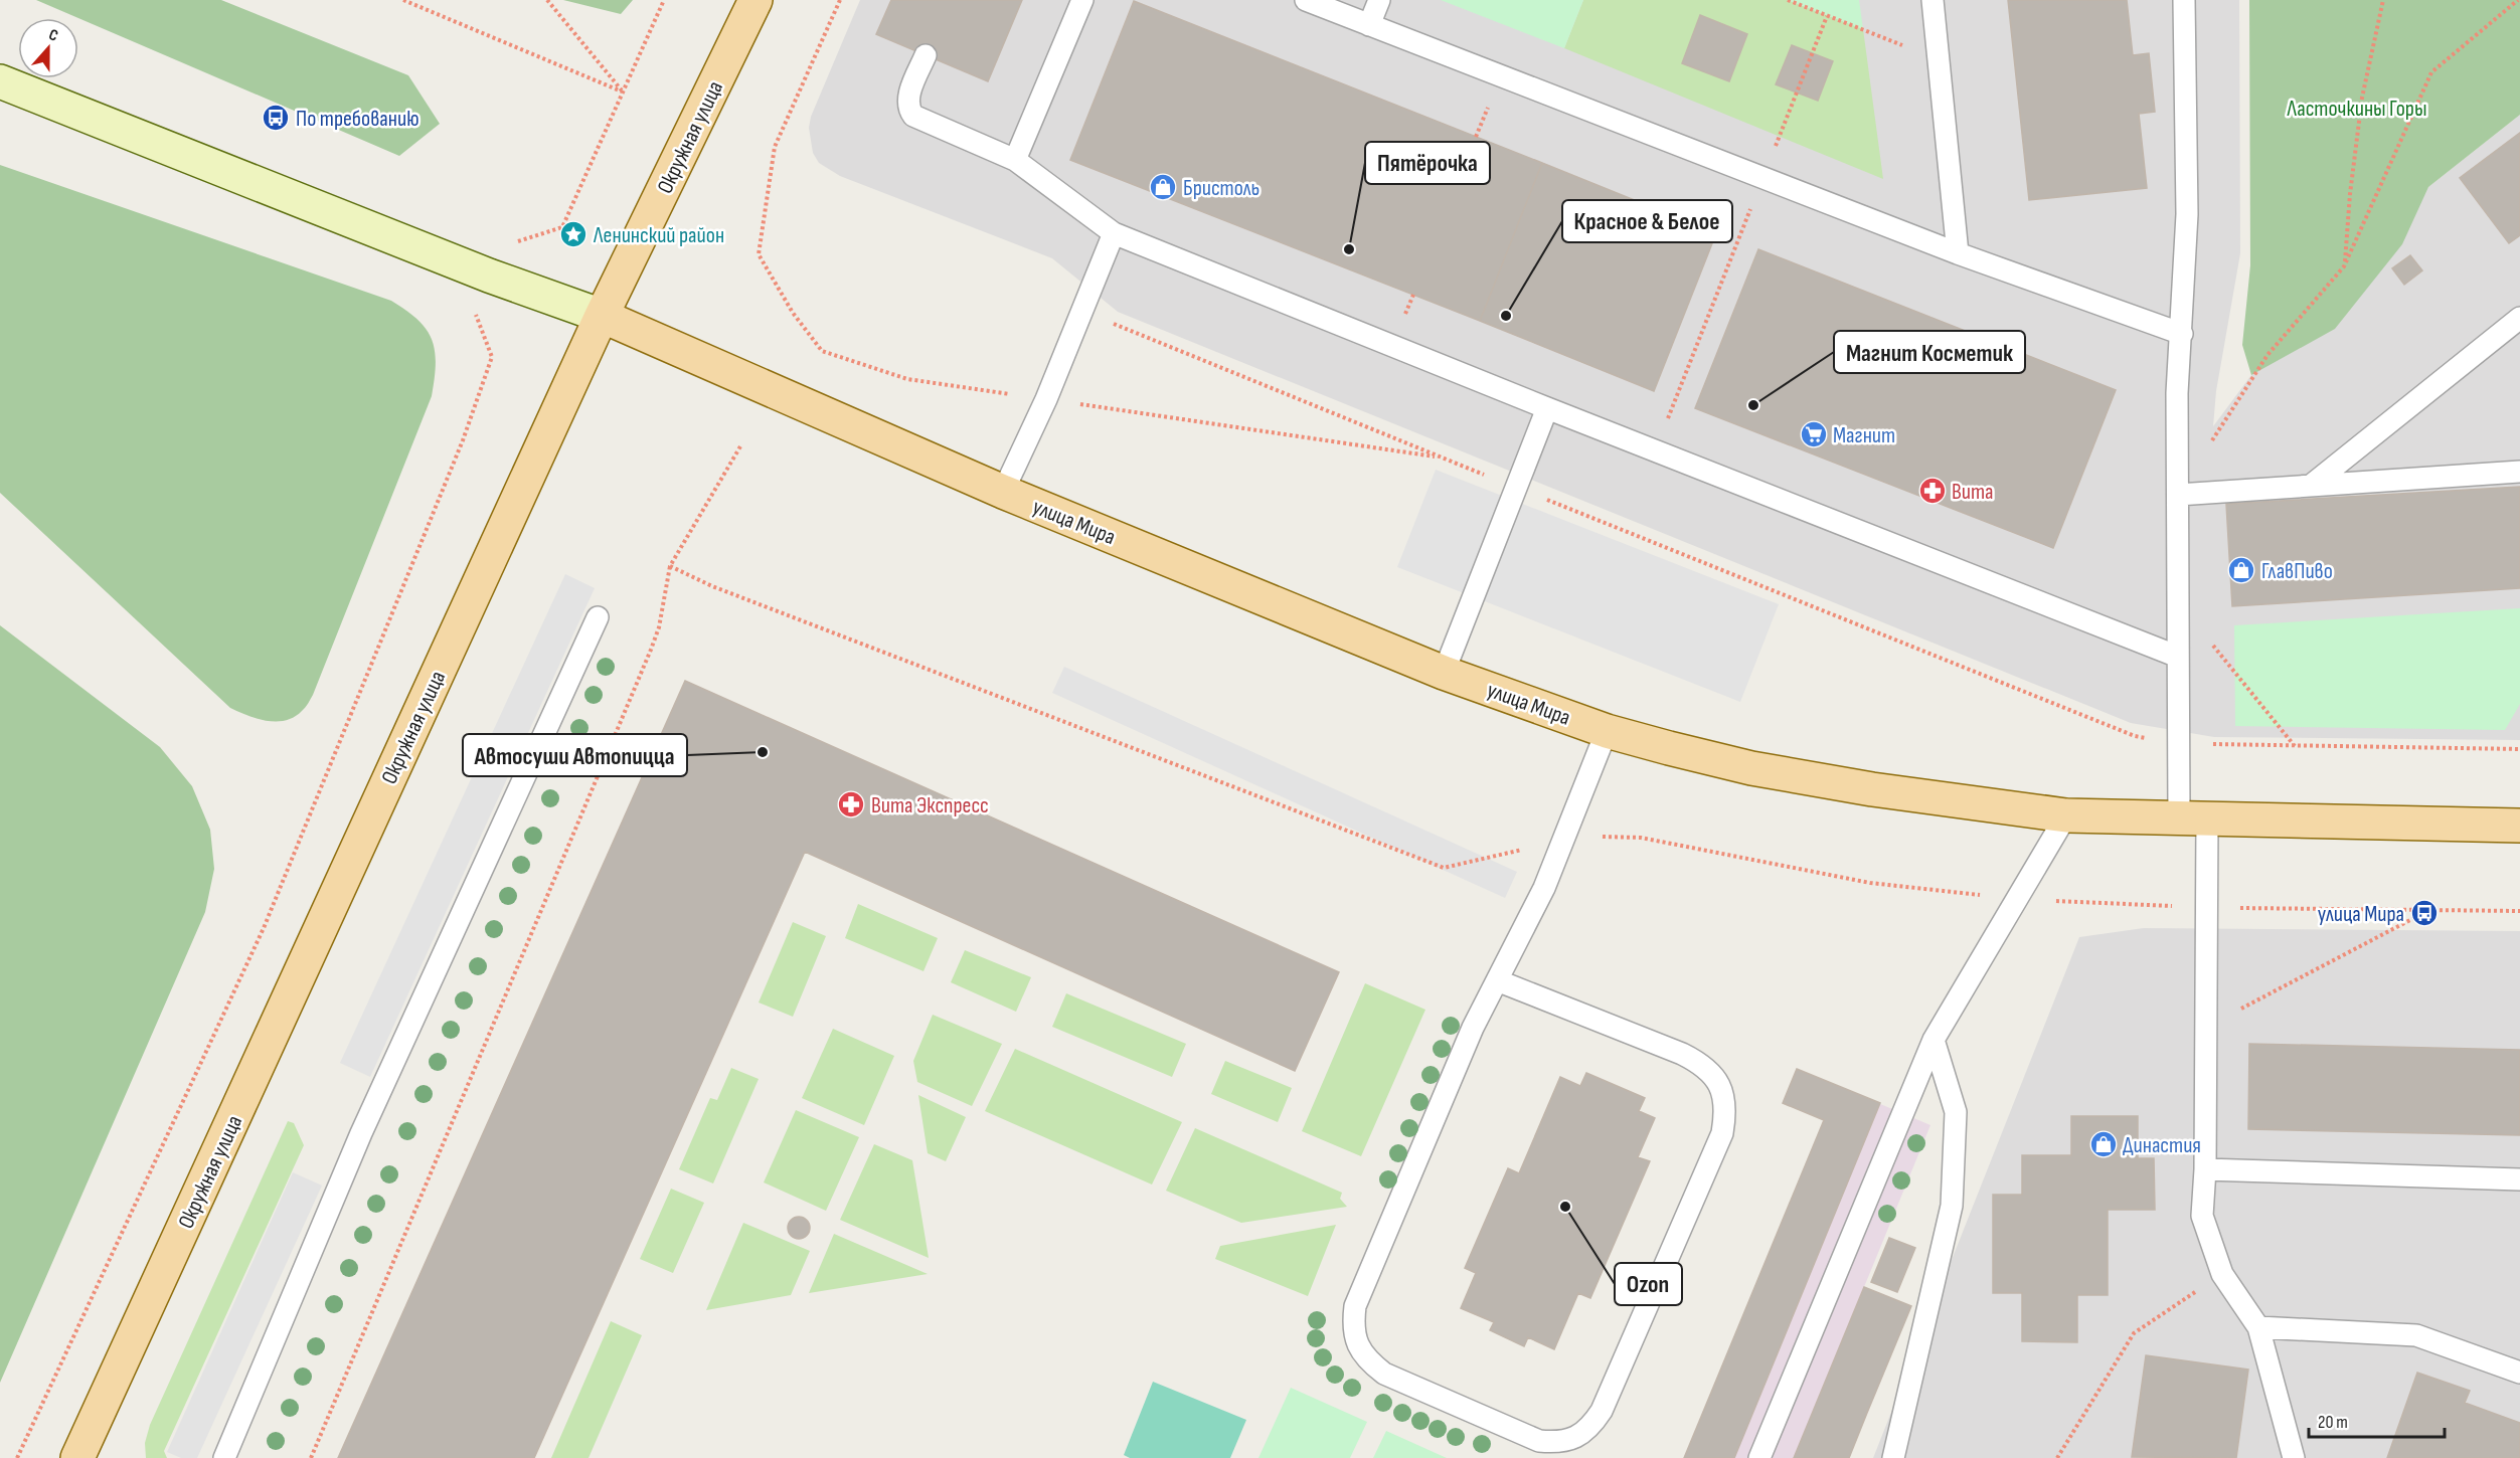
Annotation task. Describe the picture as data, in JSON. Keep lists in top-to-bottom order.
{
  "streets": {
    "main road": ["Окружная улица", "улица Мира"]
  },
  "crossings": [
    ["Окружная улица", "улица Мира"]
  ],
  "parks": ["Ласточкины Горы"],
  "places": {
    "bus stop": ["По требованию", "улица Мира"],
    "shop": ["Бристоль", "ГлавПиво", "Династия"],
    "place": ["Ленинский район"],
    "other": [
      "Пятёрочка",
      "Красное & Белое",
      "Магнит Косметик",
      "Автосуши Автопицца",
      "Ozon"
    ],
    "supermarket": ["Магнит"],
    "pharmacy": ["Вита", "Вита Экспресс"]
  },
  "scale_bar": "20 m",
  "north": "top"
}
